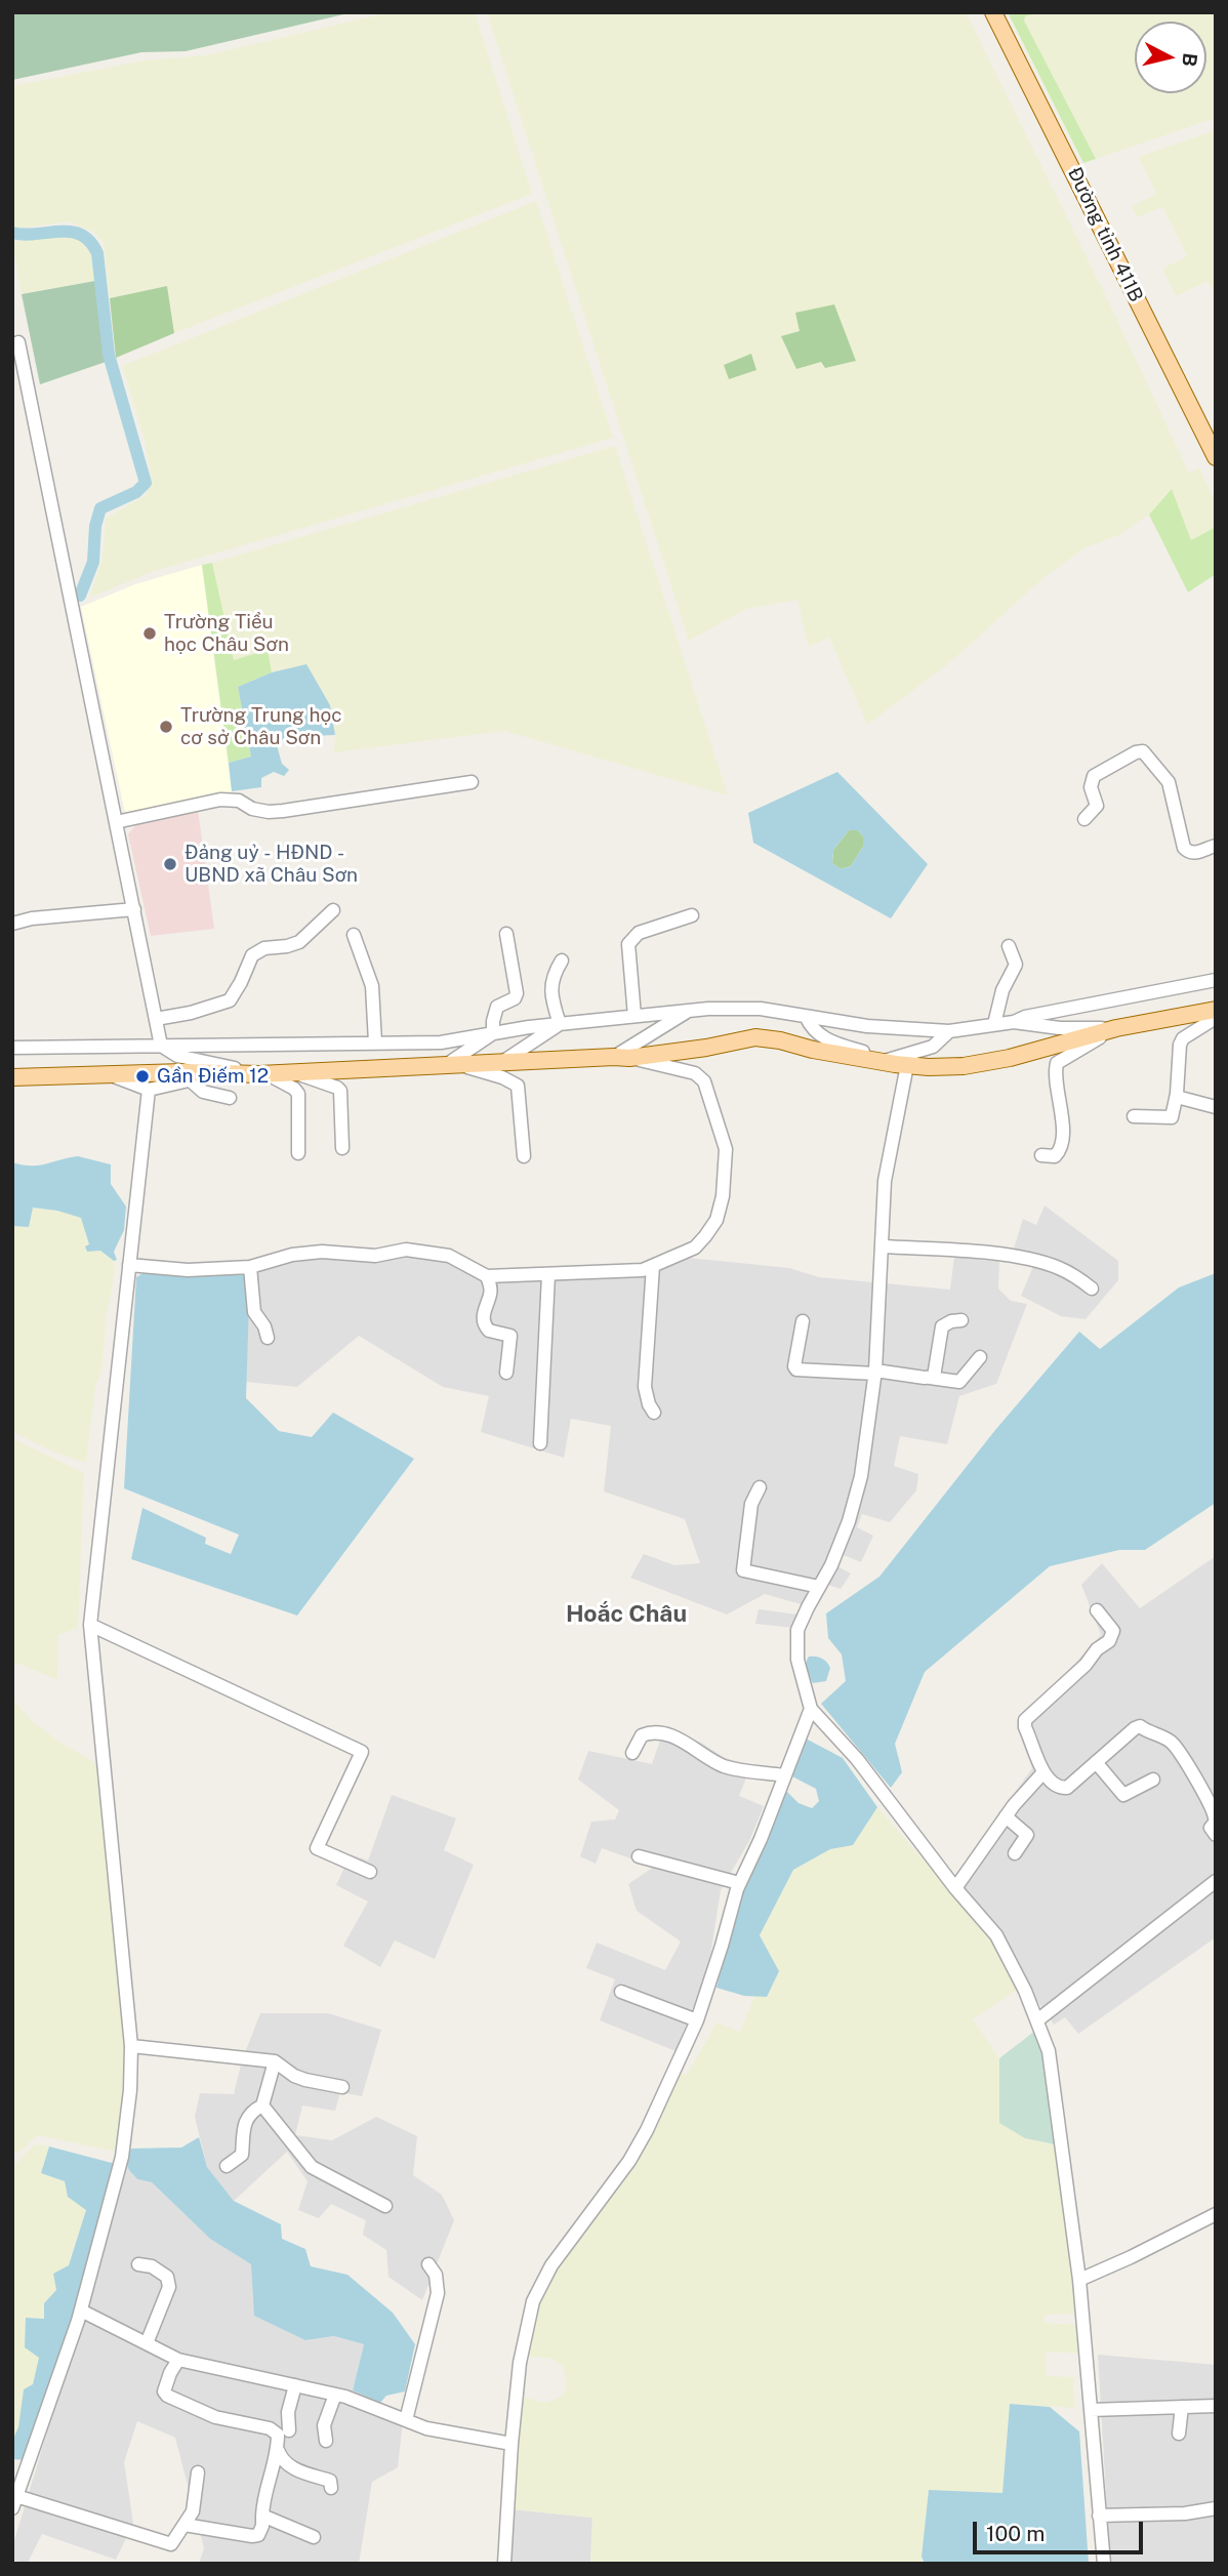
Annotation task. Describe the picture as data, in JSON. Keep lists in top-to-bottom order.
{
  "streets": {
    "main road": ["Đường tỉnh 411B"]
  },
  "districts": ["Hoắc Châu"],
  "places": [
    "Trường Tiểu học Châu Sơn",
    "Trường Trung học cơ sở Châu Sơn",
    "Đảng uỷ - HĐND - UBND xã Châu Sơn",
    "Gần Điếm 12"
  ],
  "scale_bar": "100 m",
  "north": "right"
}
